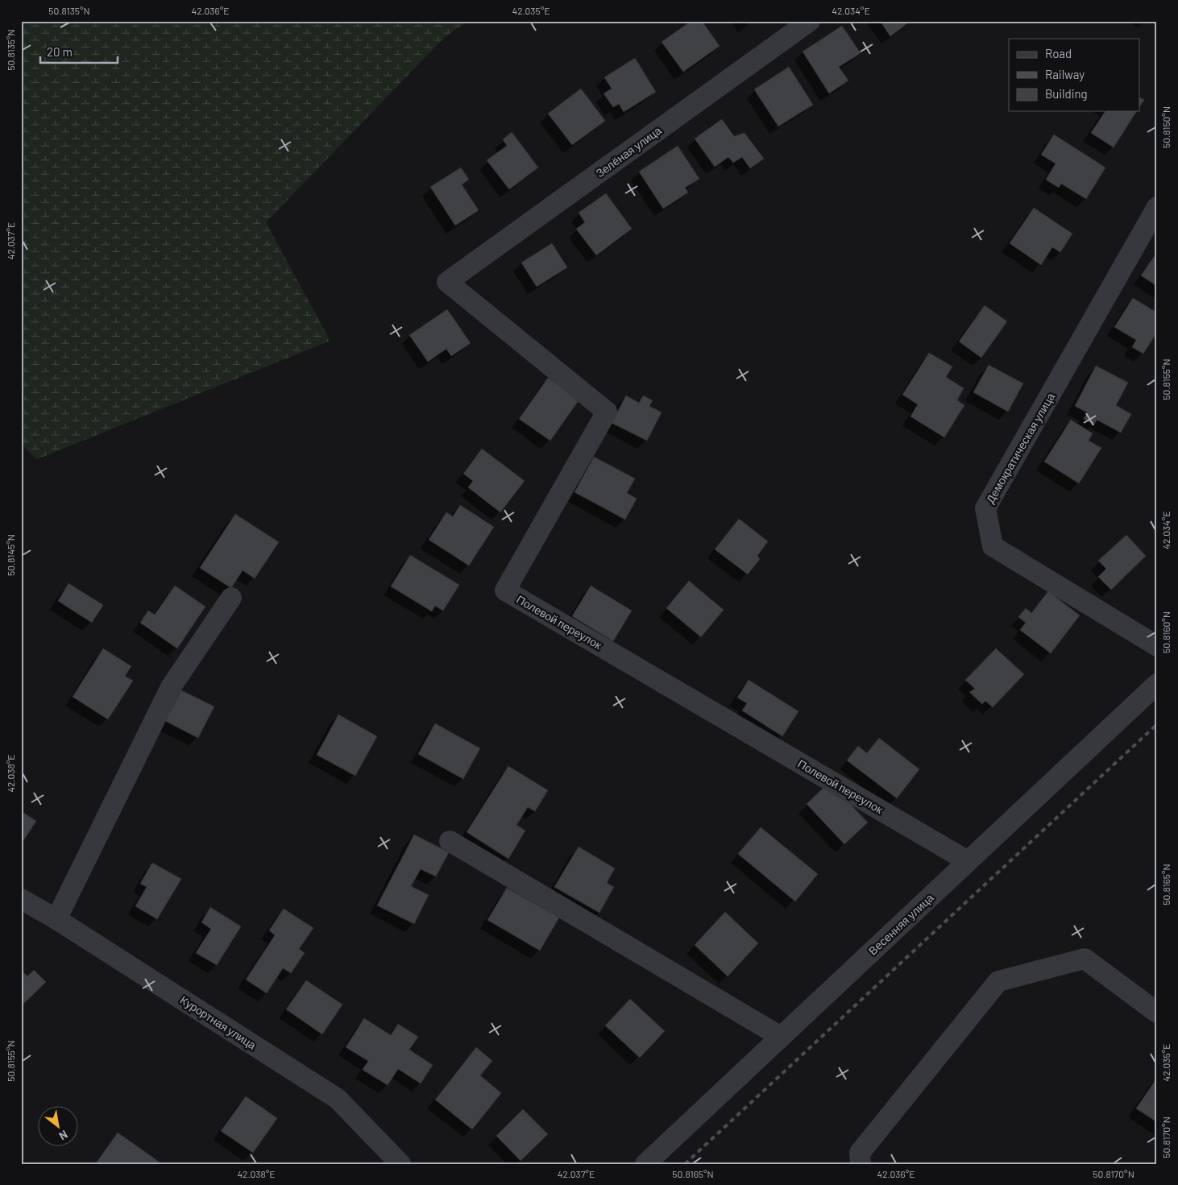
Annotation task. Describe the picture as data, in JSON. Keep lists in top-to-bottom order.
{
  "streets": {
    "street": [
      "Зелёная улица",
      "Демократическая улица",
      "Полевой переулок",
      "Весенняя улица",
      "Курортная улица"
    ]
  },
  "crossings": [
    ["Зелёная улица", "Полевой переулок"],
    ["Полевой переулок", "Весенняя улица"]
  ],
  "legend": ["Road", "Railway", "Building"],
  "scale_bar": "20 m",
  "north": "bottom right",
  "coordinates": [
    "50.8135°N",
    "42.036°E",
    "42.035°E",
    "42.034°E",
    "50.8150°N",
    "42.037°E",
    "50.8155°N",
    "50.8145°N",
    "50.8160°N",
    "42.038°E",
    "50.8165°N",
    "50.8170°N"
  ]
}
